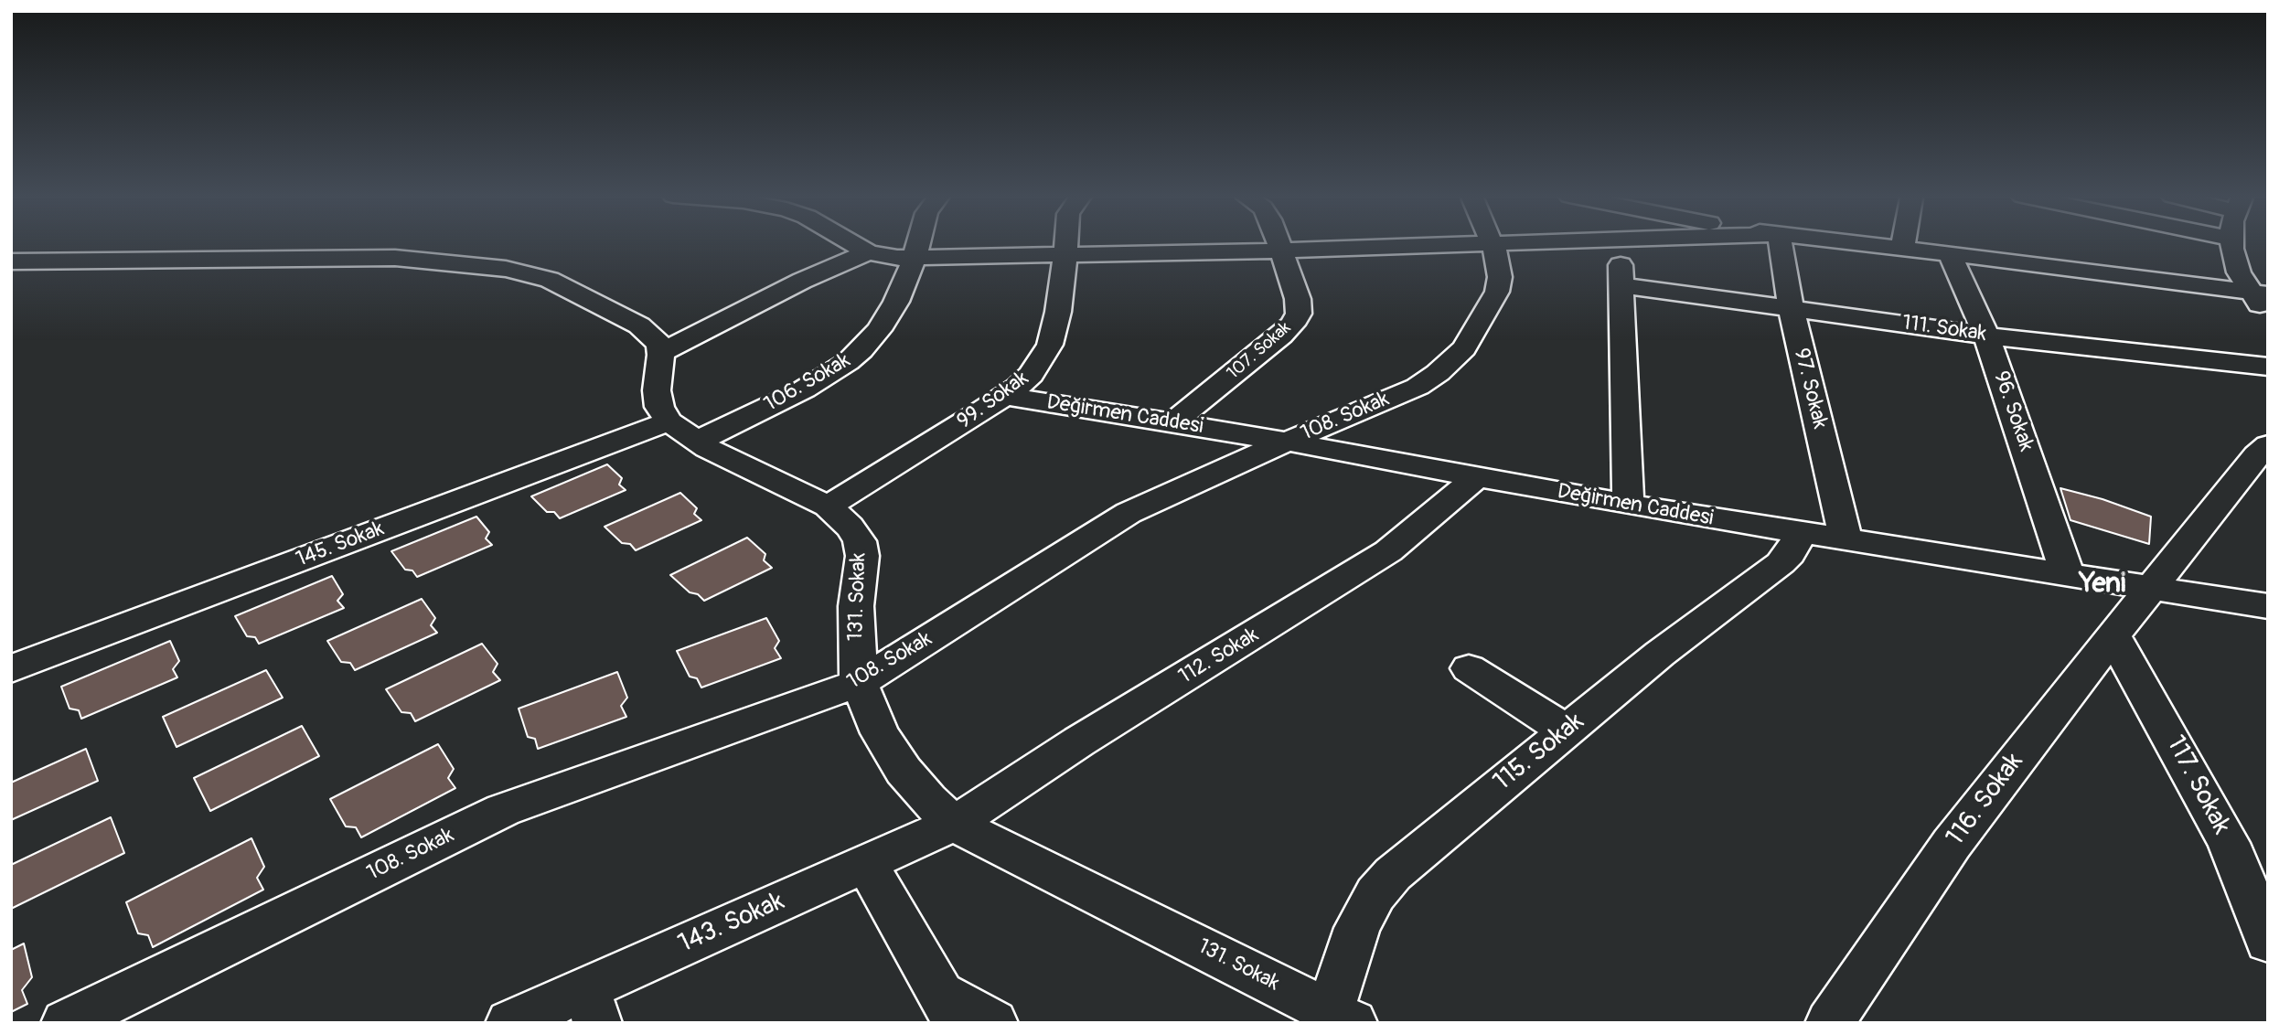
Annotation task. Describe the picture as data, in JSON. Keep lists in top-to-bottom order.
{
  "streets": {
    "street": [
      "111. Sokak",
      "107. Sokak",
      "106. Sokak",
      "97. Sokak",
      "99. Sokak",
      "96. Sokak",
      "Değirmen Caddesi",
      "108. Sokak",
      "145. Sokak",
      "131. Sokak",
      "112. Sokak",
      "115. Sokak",
      "117. Sokak",
      "116. Sokak",
      "143. Sokak"
    ]
  },
  "crossings": [
    ["111. Sokak", "97. Sokak"],
    ["111. Sokak", "96. Sokak"],
    ["107. Sokak", "Değirmen Caddesi"],
    ["106. Sokak", "145. Sokak"],
    ["106. Sokak", "131. Sokak"],
    ["97. Sokak", "Değirmen Caddesi"],
    ["99. Sokak", "Değirmen Caddesi"],
    ["99. Sokak", "131. Sokak"],
    ["96. Sokak", "Değirmen Caddesi"],
    ["Değirmen Caddesi", "108. Sokak"],
    ["Değirmen Caddesi", "112. Sokak"],
    ["Değirmen Caddesi", "115. Sokak"],
    ["Değirmen Caddesi", "116. Sokak"],
    ["108. Sokak", "131. Sokak"],
    ["145. Sokak", "131. Sokak"],
    ["131. Sokak", "112. Sokak"],
    ["131. Sokak", "115. Sokak"],
    ["131. Sokak", "143. Sokak"],
    ["112. Sokak", "143. Sokak"],
    ["117. Sokak", "116. Sokak"]
  ],
  "districts": ["Yeni"]
}
